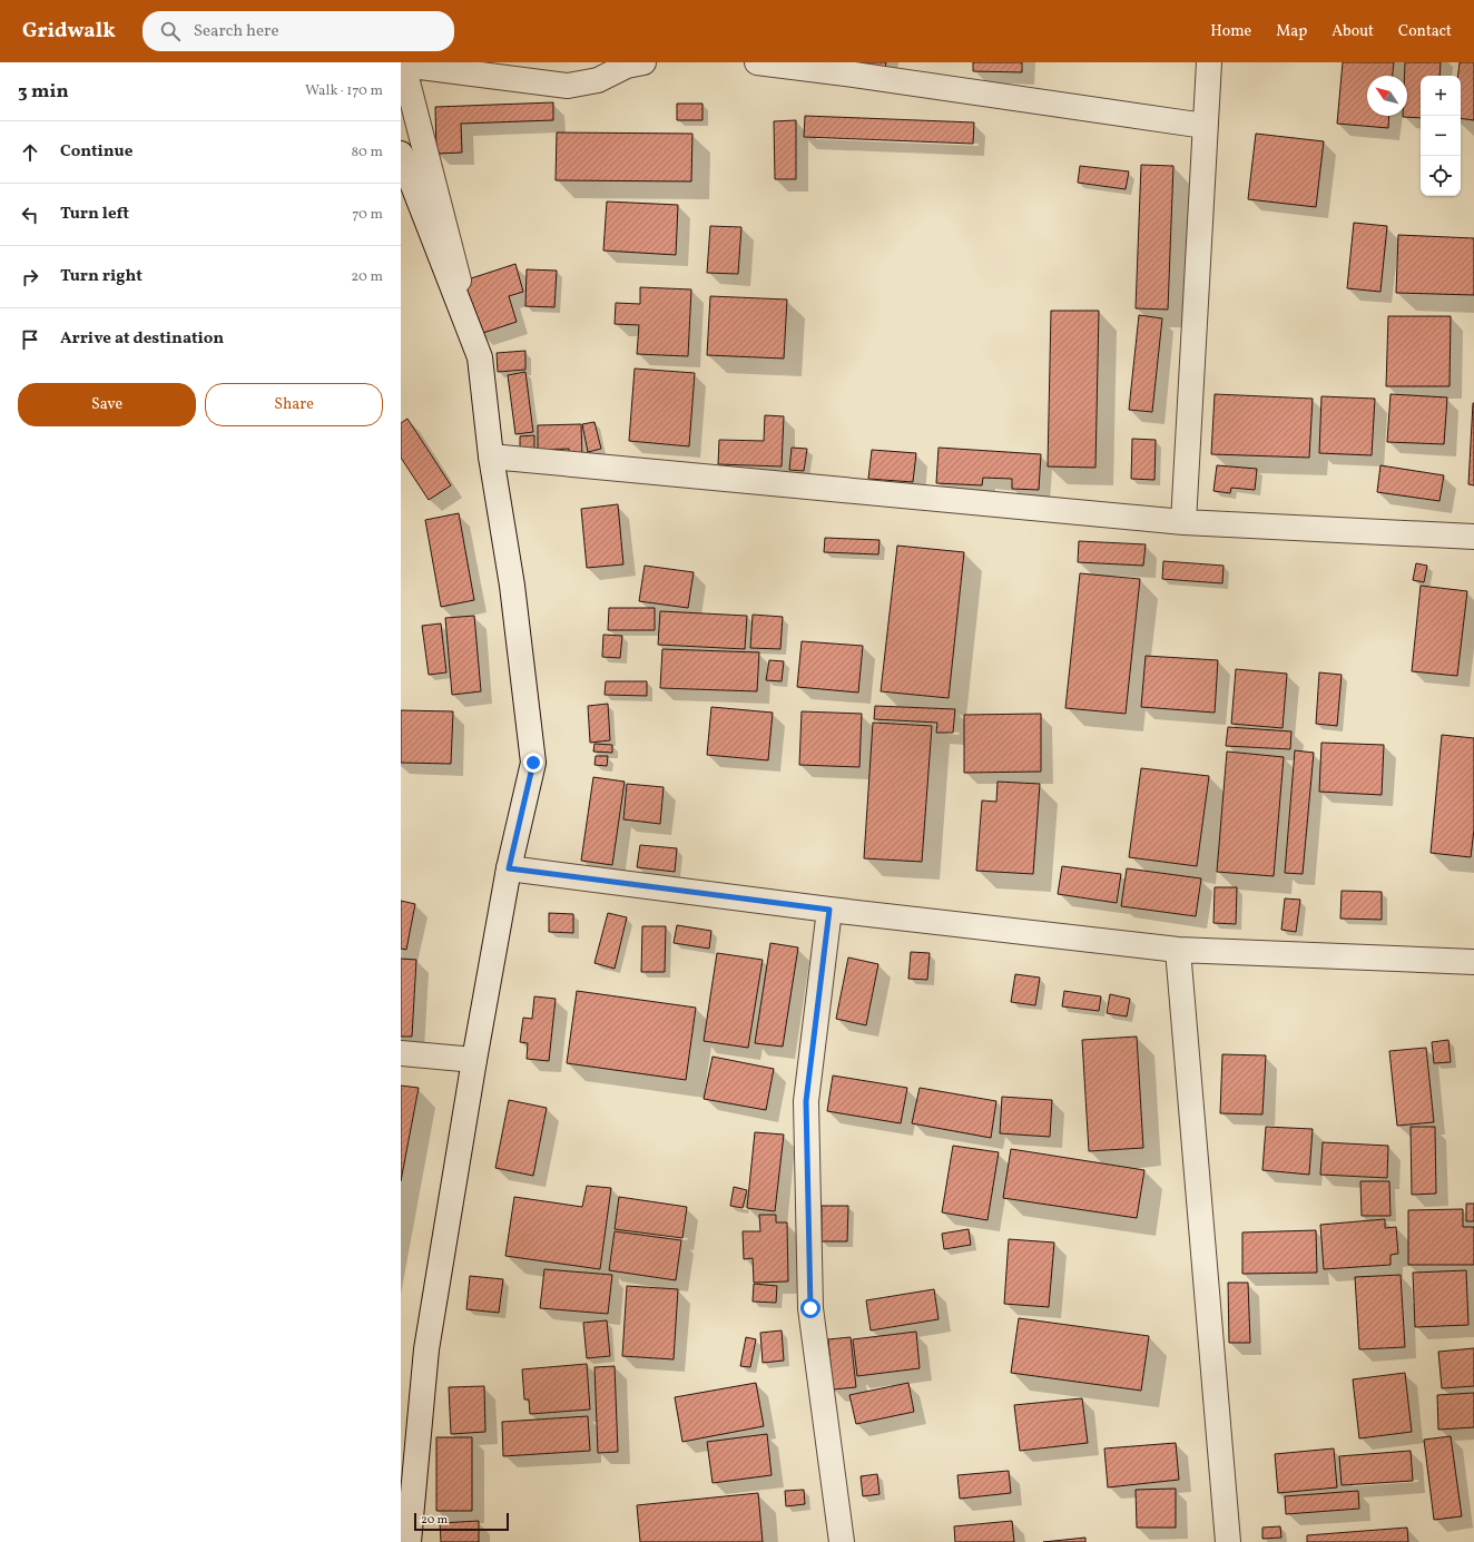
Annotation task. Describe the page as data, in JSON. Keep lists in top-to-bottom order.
{
  "scale_bar": "20 m",
  "north": "top left",
  "page": {
    "header": "Gridwalk",
    "search": "Search here",
    "nav": [
      "Home",
      "Map",
      "About",
      "Contact"
    ],
    "heading": ["3 min", "Walk · 170 m"],
    "map_buttons": ["+", "−"],
    "list": [
      ["Continue", "80 m"],
      ["Turn left", "70 m"],
      ["Turn right", "20 m"],
      "Arrive at destination"
    ],
    "buttons": ["Save", "Share"],
    "scale": "20 m"
  }
}
